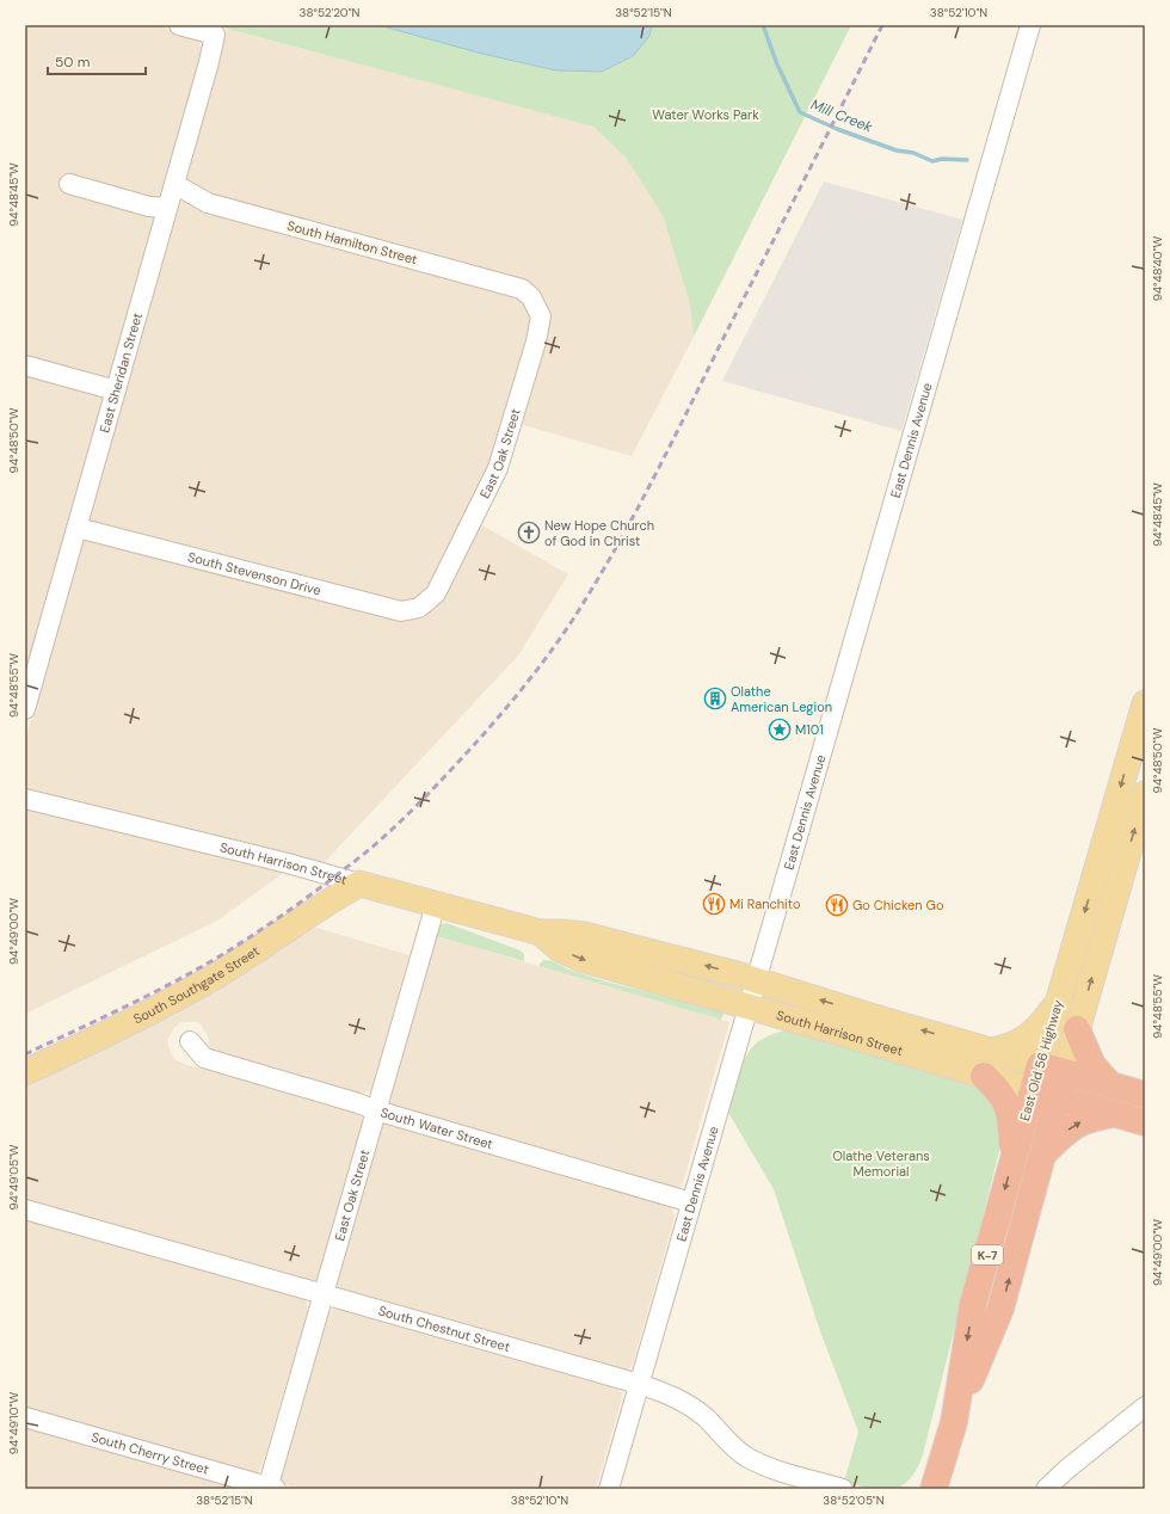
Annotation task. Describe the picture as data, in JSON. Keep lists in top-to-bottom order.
{
  "streets": {
    "highway": ["South Harrison Street", "East Old 56 Highway", "K-7"],
    "main road": ["South Southgate Street"],
    "street": [
      "South Hamilton Street",
      "East Sheridan Street",
      "East Dennis Avenue",
      "East Oak Street",
      "South Stevenson Drive",
      "South Water Street",
      "South Chestnut Street",
      "South Cherry Street"
    ]
  },
  "crossings": [
    ["South Hamilton Street", "East Sheridan Street"],
    ["South Hamilton Street", "East Oak Street"],
    ["East Sheridan Street", "South Stevenson Drive"],
    ["East Dennis Avenue", "South Harrison Street"],
    ["East Dennis Avenue", "South Water Street"],
    ["East Dennis Avenue", "South Chestnut Street"],
    ["East Oak Street", "South Stevenson Drive"],
    ["East Oak Street", "South Harrison Street"],
    ["East Oak Street", "South Water Street"],
    ["East Oak Street", "South Chestnut Street"],
    ["East Oak Street", "South Cherry Street"],
    ["South Harrison Street", "South Southgate Street"],
    ["South Harrison Street", "East Old 56 Highway"],
    ["South Harrison Street", "K-7"],
    ["East Old 56 Highway", "K-7"]
  ],
  "water": ["Mill Creek"],
  "parks": ["Water Works Park", "Olathe Veterans Memorial"],
  "places": {
    "church": ["New Hope Church of God in Christ"],
    "building": ["Olathe American Legion"],
    "place": ["M101"],
    "restaurant": ["Mi Ranchito", "Go Chicken Go"]
  },
  "scale_bar": "50 m",
  "coordinates": [
    "38°52'20\"N",
    "38°52'15\"N",
    "38°52'10\"N",
    "94°48'45\"W",
    "94°48'40\"W",
    "94°48'50\"W",
    "94°48'55\"W",
    "94°49'00\"W",
    "94°49'05\"W",
    "94°49'10\"W",
    "38°52'05\"N"
  ]
}
